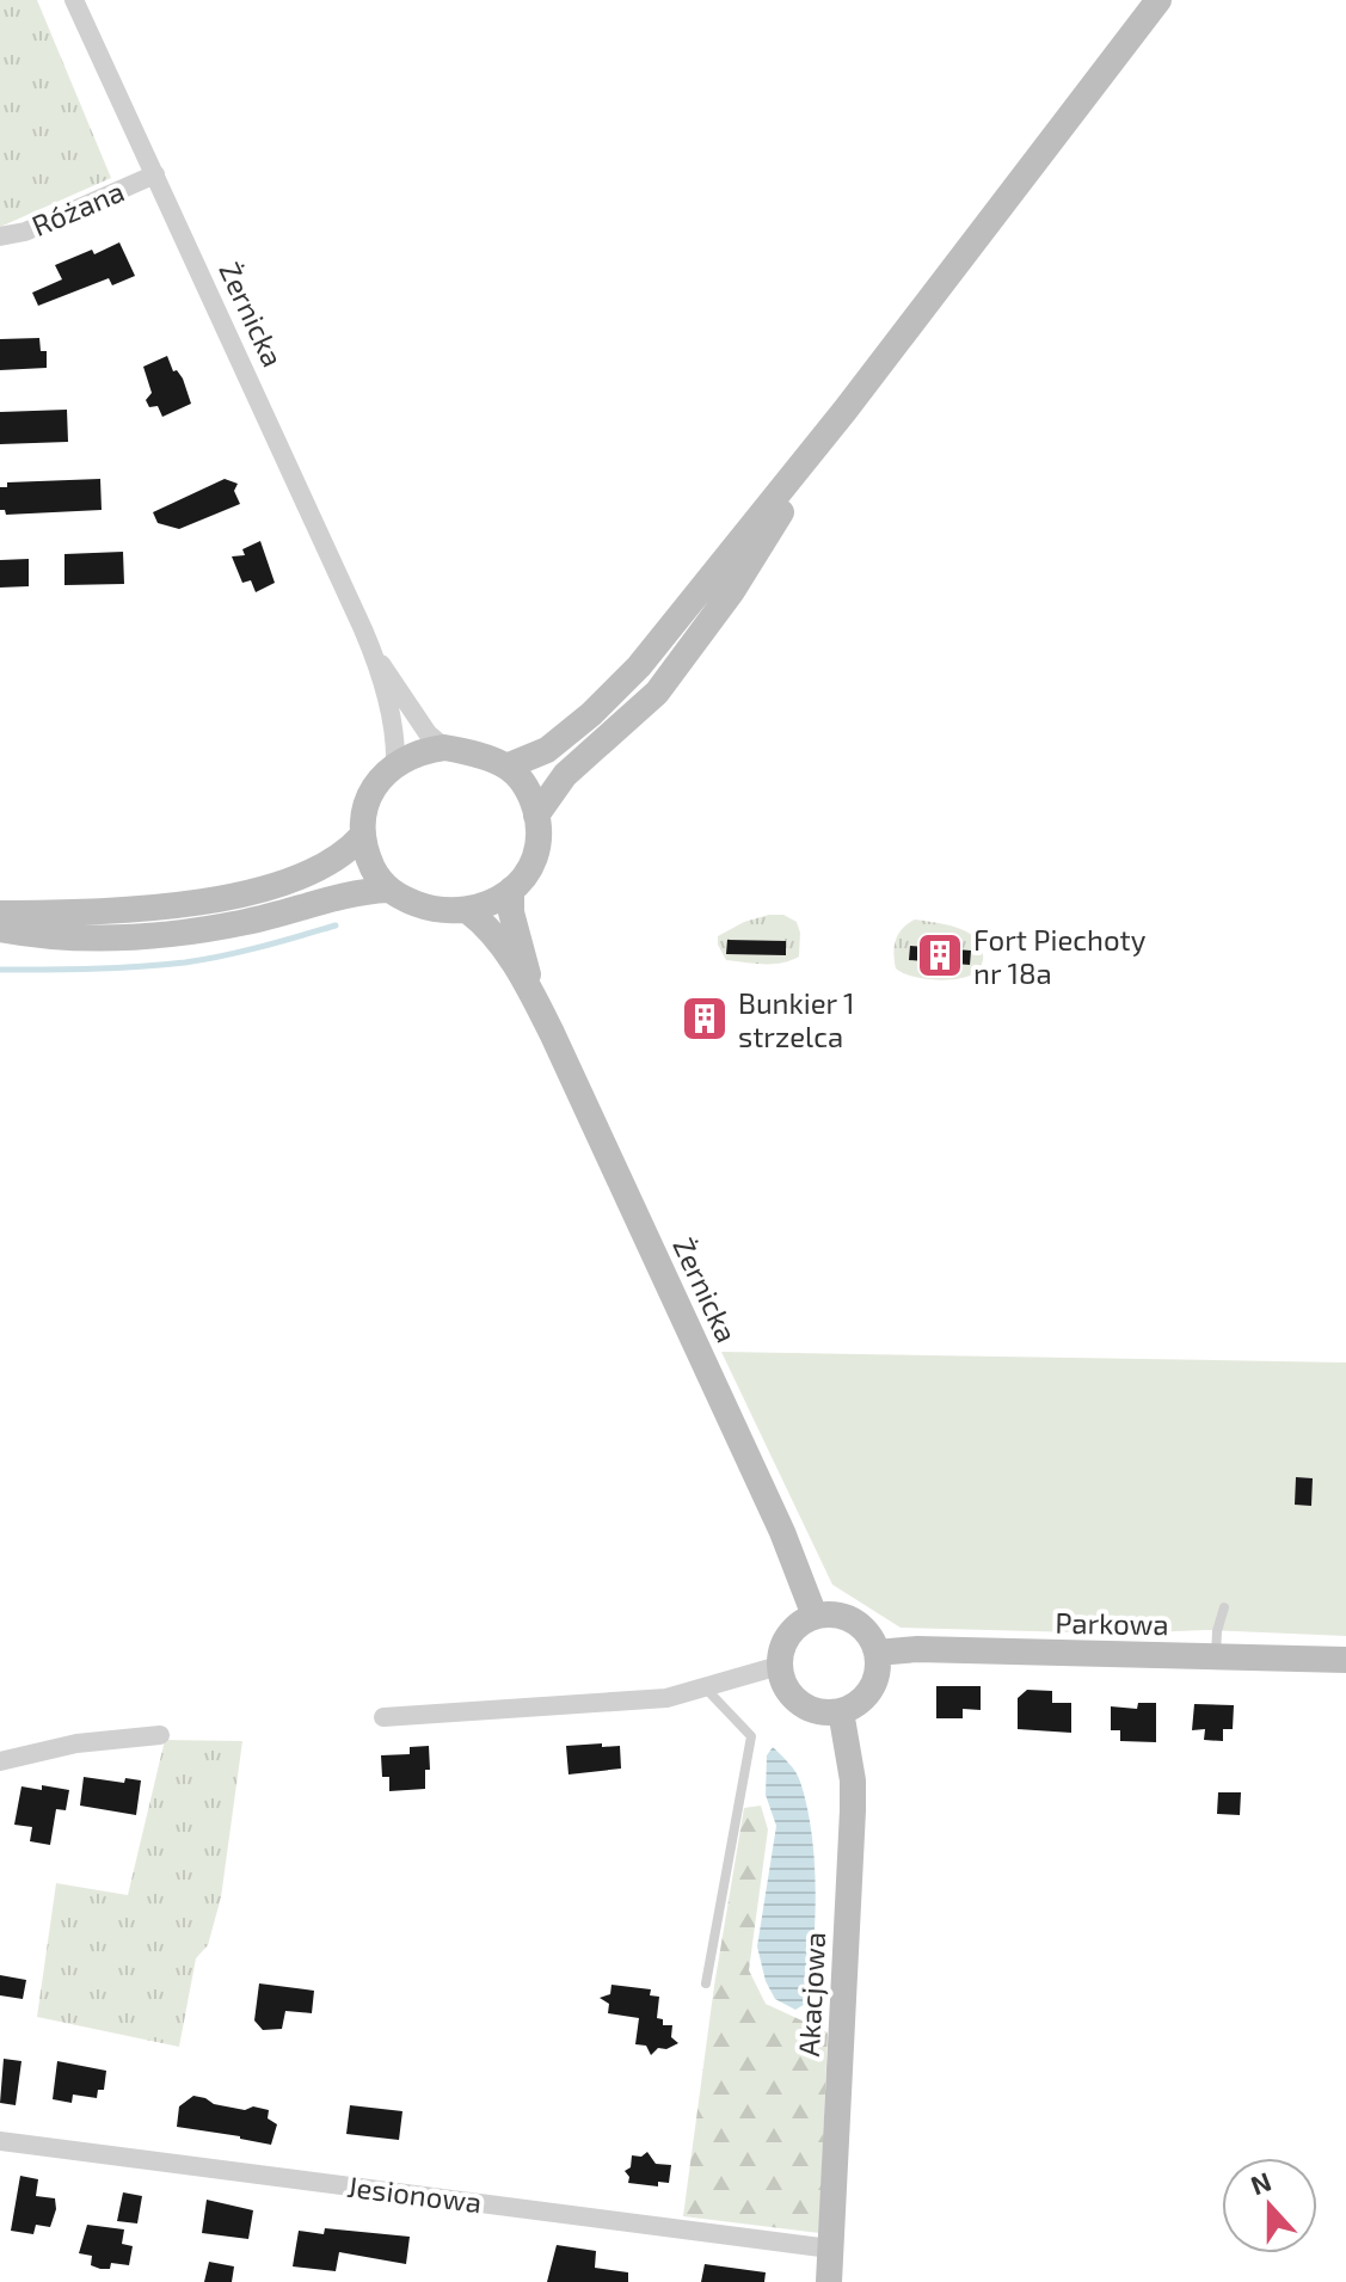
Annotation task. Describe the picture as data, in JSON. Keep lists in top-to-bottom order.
{
  "streets": {
    "street": [
      "Różana",
      "Żernicka",
      "Parkowa",
      "Akacjowa",
      "Jesionowa"
    ]
  },
  "crossings": [
    ["Różana", "Żernicka"],
    ["Żernicka", "Parkowa"],
    ["Żernicka", "Akacjowa"],
    ["Parkowa", "Akacjowa"],
    ["Akacjowa", "Jesionowa"]
  ],
  "places": {
    "building": ["Fort Piechoty nr 18a", "Bunkier 1 strzelca"]
  },
  "north": "top"
}
